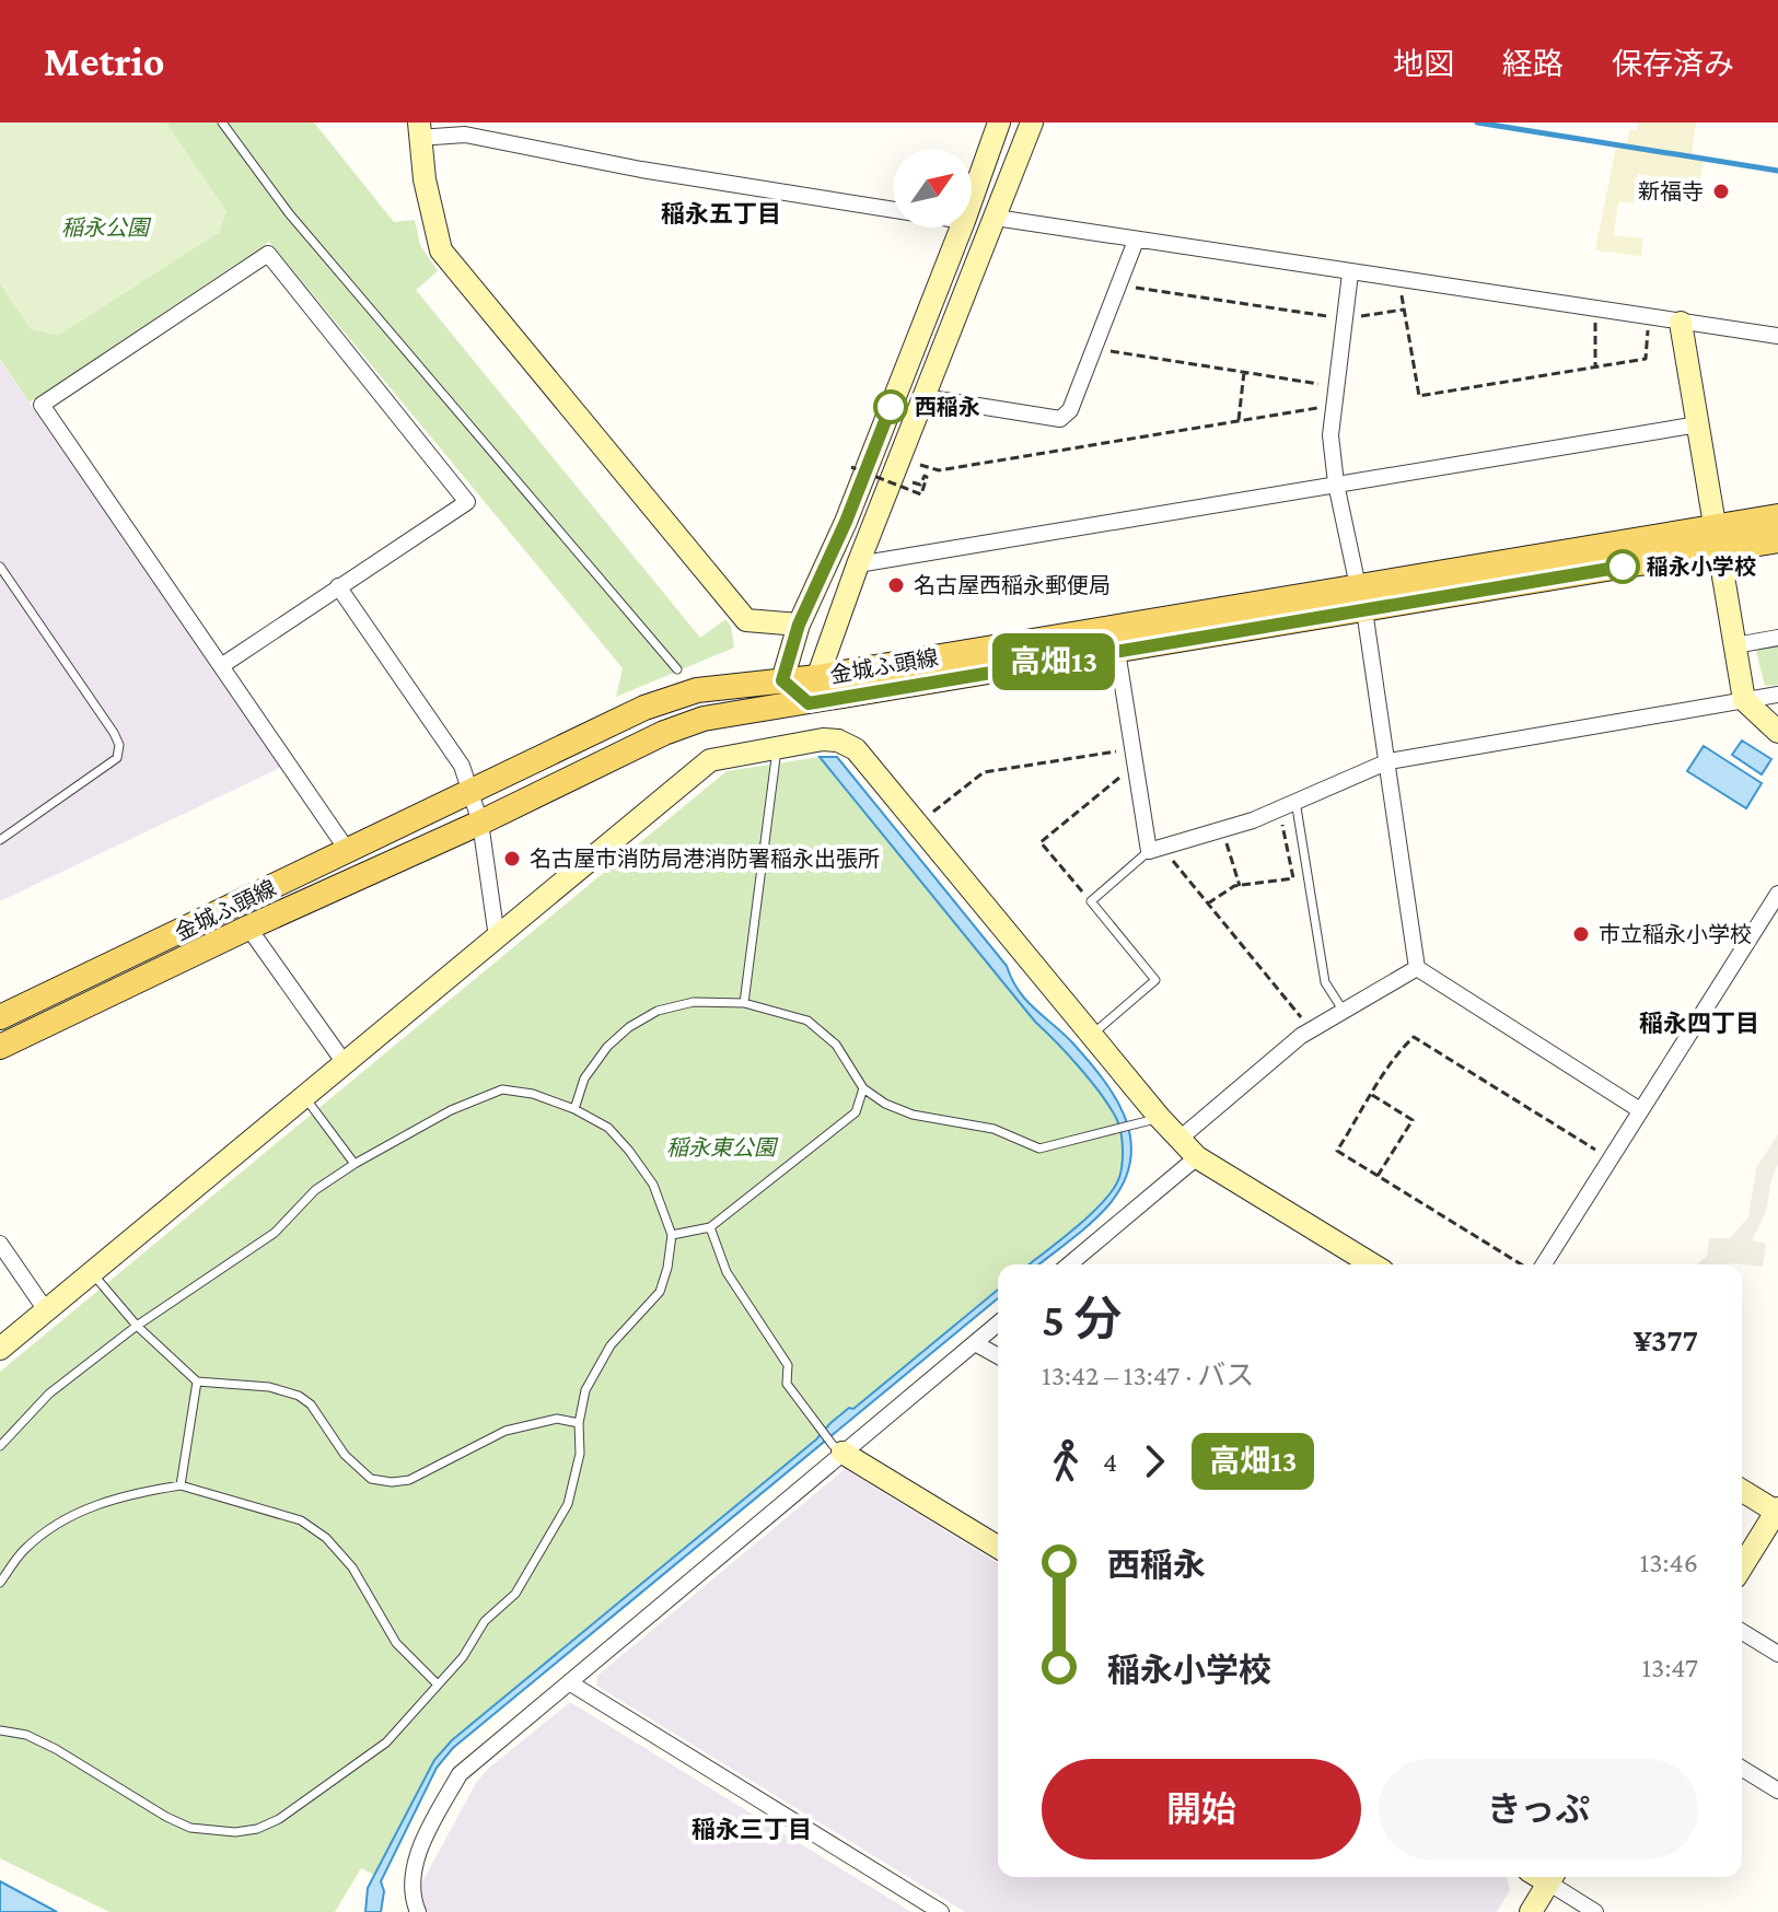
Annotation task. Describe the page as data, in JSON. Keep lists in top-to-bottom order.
{
  "streets": {
    "main road": ["金城ふ頭線"]
  },
  "districts": ["稲永五丁目", "稲永四丁目", "稲永三丁目"],
  "parks": ["稲永公園", "稲永東公園"],
  "places": [
    "新福寺",
    "西稲永",
    "稲永小学校",
    "名古屋西稲永郵便局",
    "名古屋市消防局港消防署稲永出張所",
    "市立稲永小学校"
  ],
  "lines": ["bus line 高畑13"],
  "north": "top right",
  "page": {
    "header": "Metrio",
    "nav": ["地図", "経路", "保存済み"],
    "on_map": "高畑13",
    "heading": ["5 分", "13:42 – 13:47 · バス", "¥377"],
    "legs": ["4", "高畑13"],
    "list": [
      {
        "name": "西稲永",
        "value": "13:46"
      },
      {
        "name": "稲永小学校",
        "value": "13:47"
      }
    ],
    "buttons": ["開始", "きっぷ"]
  }
}
